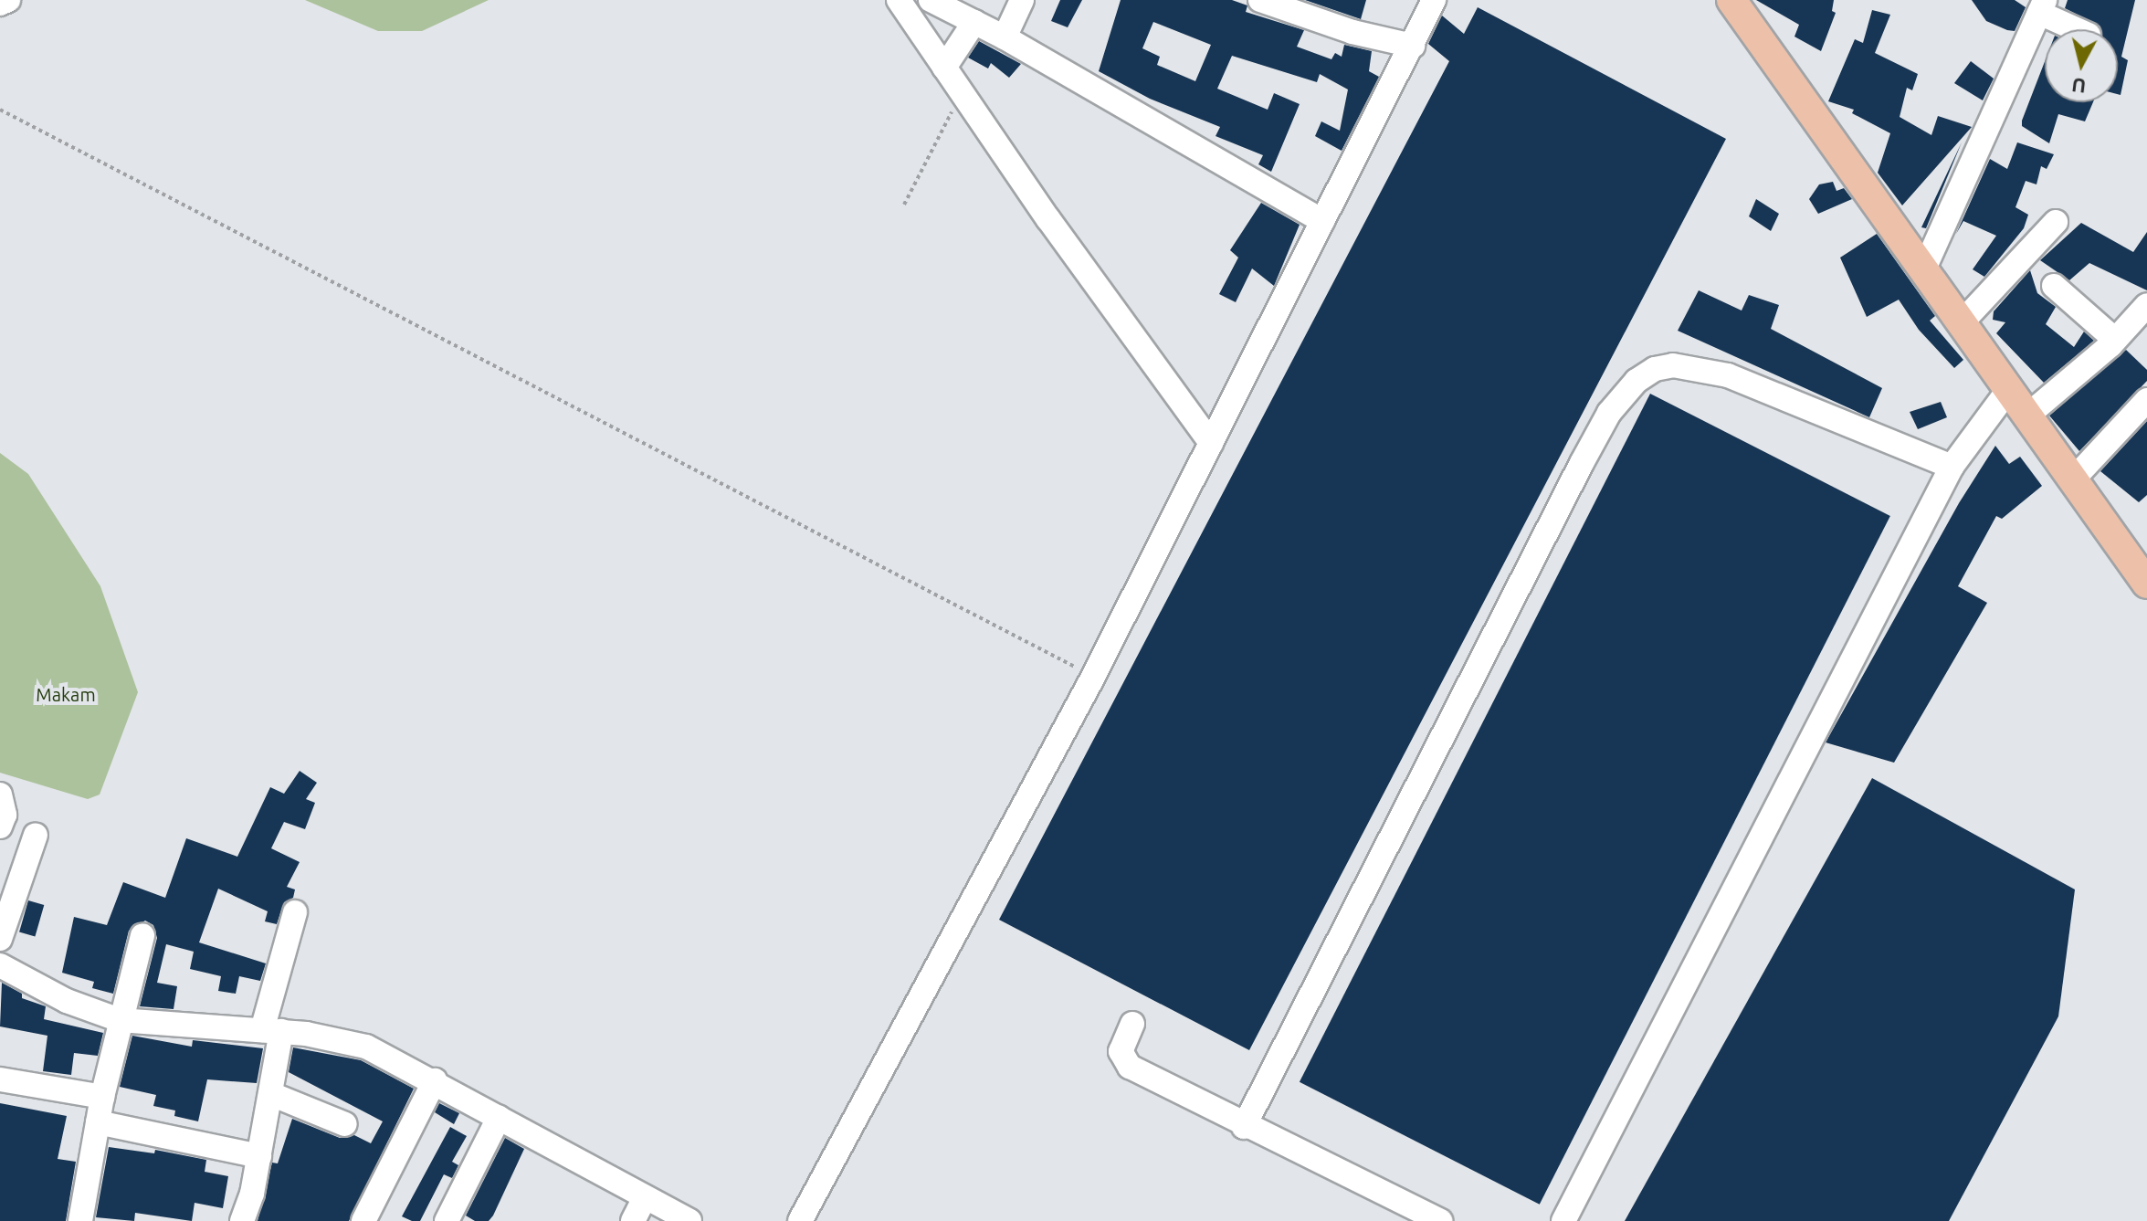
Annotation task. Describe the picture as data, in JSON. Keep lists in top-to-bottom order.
{
  "parks": ["Makam"],
  "north": "bottom"
}
